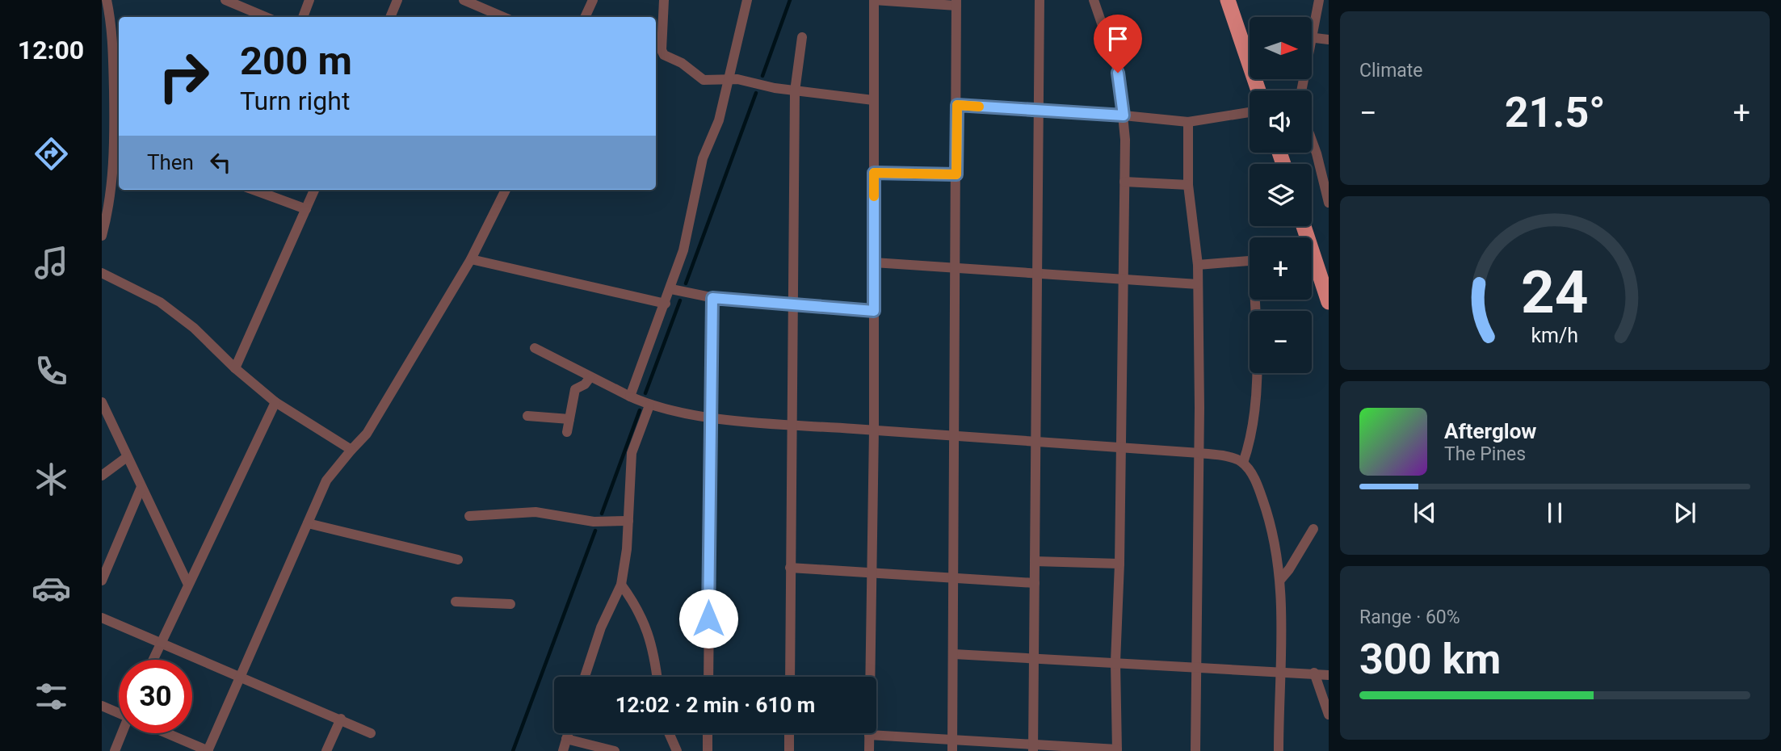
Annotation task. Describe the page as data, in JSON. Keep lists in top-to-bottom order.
{
  "north": "right",
  "page": {
    "tabs": "12:00",
    "tile": [
      "Climate",
      ["Range · 60%", "300 km"]
    ],
    "map_buttons": ["+", "−"],
    "turn": ["200 m", "Turn right"],
    "heat": ["−", "21.5°", "+"],
    "then": "Then",
    "song": ["Afterglow", "The Pines"],
    "limit": "30",
    "trip": "12:02 · 2 min · 610 m",
    "gauge": ["24", "km/h"]
  }
}
